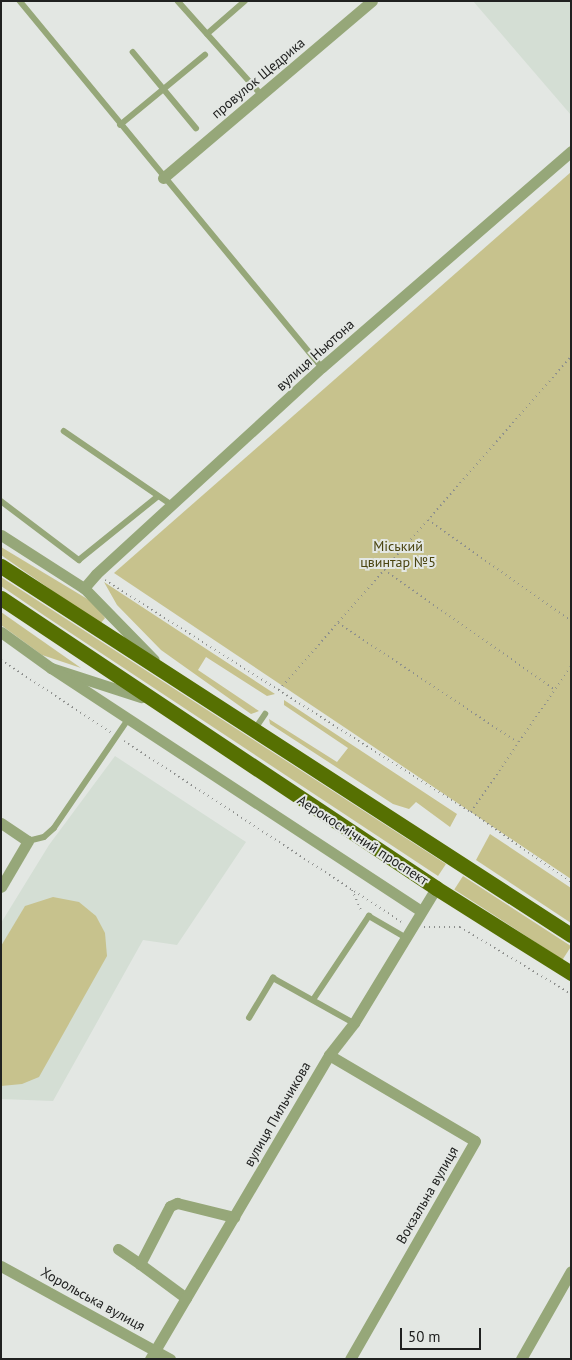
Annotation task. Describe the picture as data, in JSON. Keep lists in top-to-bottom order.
{
  "streets": {
    "main road": ["Аерокосмічний проспект"],
    "street": [
      "провулок Щедрика",
      "вулиця Ньютона",
      "вулиця Пильчикова",
      "Вокзальна вулиця",
      "Хорольська вулиця"
    ]
  },
  "crossings": [
    ["Аерокосмічний проспект", "вулиця Пильчикова"],
    ["вулиця Пильчикова", "Вокзальна вулиця"],
    ["вулиця Пильчикова", "Хорольська вулиця"]
  ],
  "parks": ["Міський цвинтар №5"],
  "scale_bar": "50 m"
}
